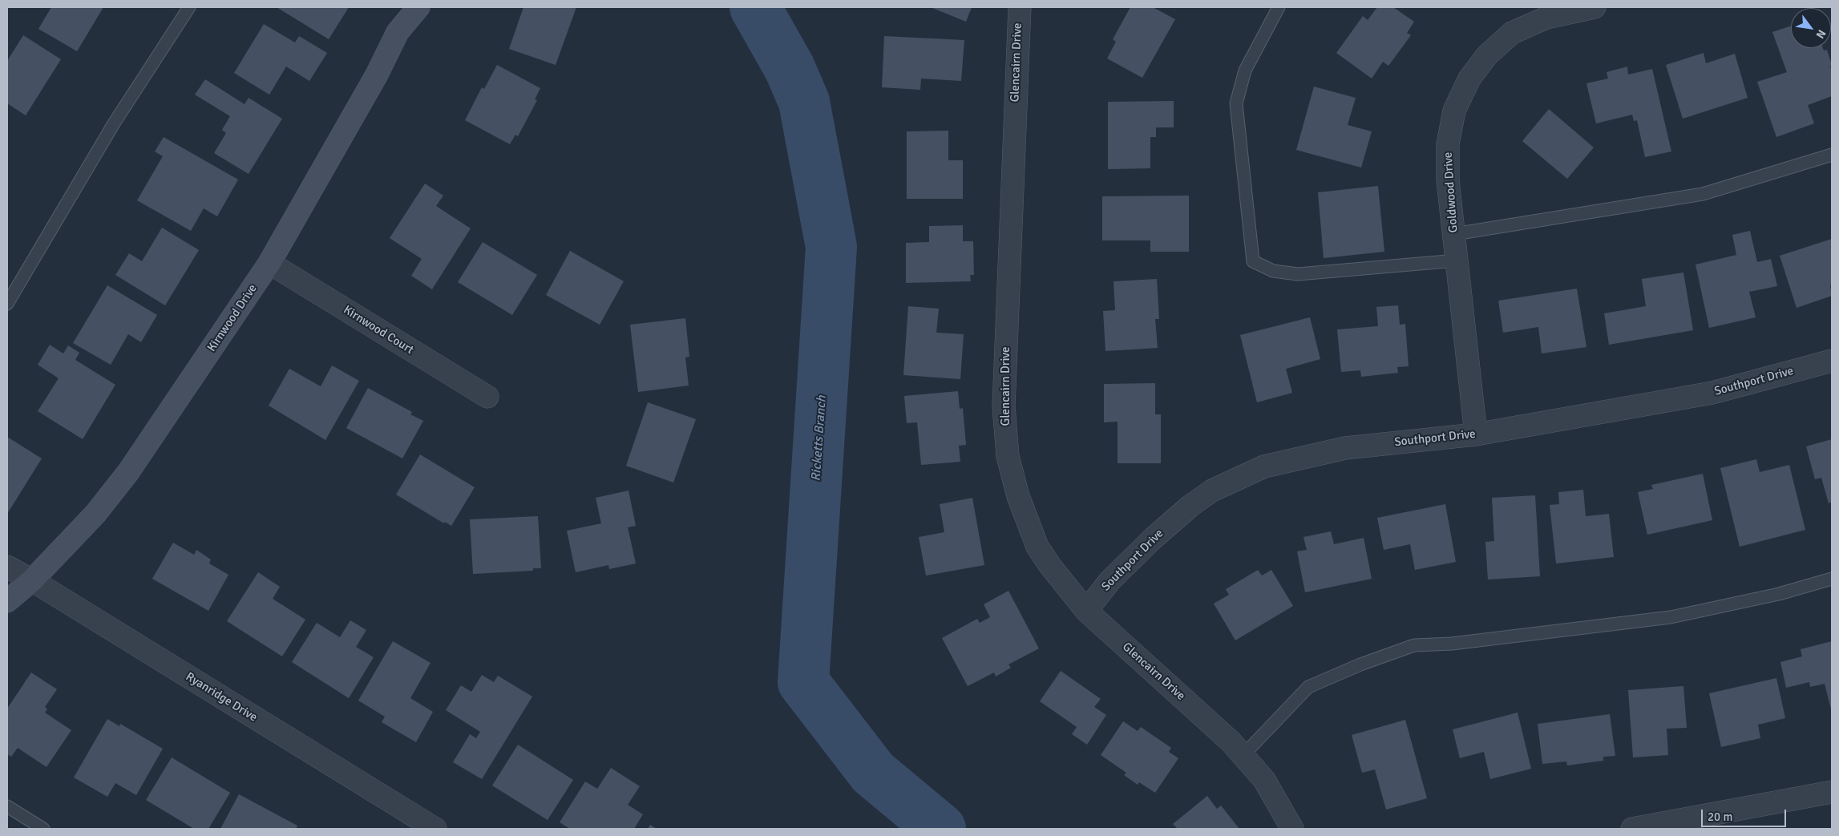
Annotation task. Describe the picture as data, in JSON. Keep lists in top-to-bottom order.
{
  "streets": {
    "street": [
      "Glencairn Drive",
      "Goldwood Drive",
      "Kirnwood Drive",
      "Kirnwood Court",
      "Southport Drive",
      "Ryanridge Drive"
    ]
  },
  "crossings": [
    ["Glencairn Drive", "Southport Drive"],
    ["Goldwood Drive", "Southport Drive"],
    ["Kirnwood Drive", "Kirnwood Court"],
    ["Kirnwood Drive", "Ryanridge Drive"]
  ],
  "water": ["Ricketts Branch"],
  "scale_bar": "20 m",
  "north": "bottom right"
}
